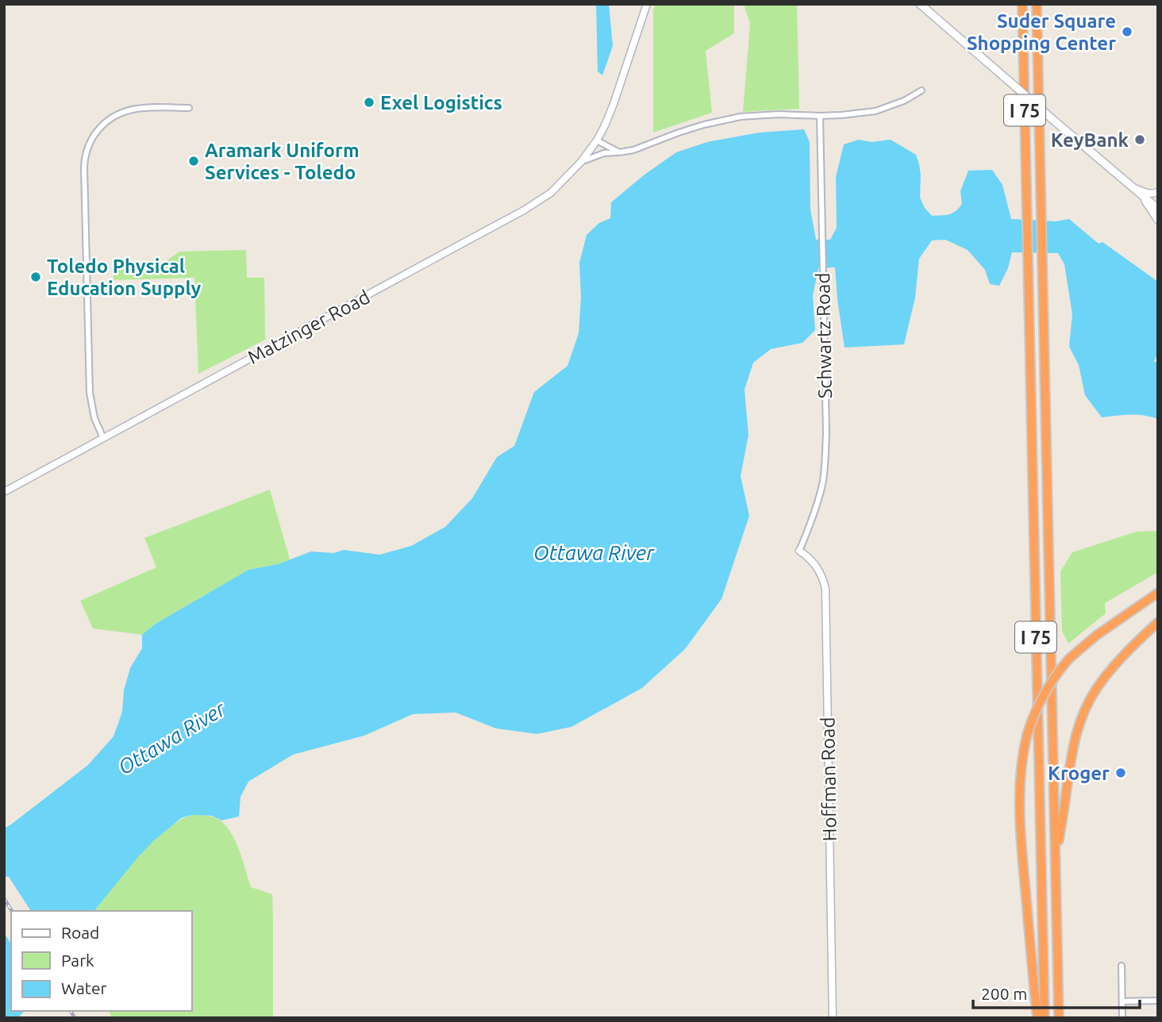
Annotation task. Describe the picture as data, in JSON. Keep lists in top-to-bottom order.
{
  "streets": {
    "highway": ["I 75"],
    "street": ["Matzinger Road", "Schwartz Road", "Hoffman Road"]
  },
  "crossings": [
    ["Schwartz Road", "Hoffman Road"]
  ],
  "water": ["Ottawa River"],
  "places": [
    "Suder Square Shopping Center",
    "Exel Logistics",
    "KeyBank",
    "Aramark Uniform Services - Toledo",
    "Toledo Physical Education Supply",
    "Kroger"
  ],
  "legend": ["Road", "Park", "Water"],
  "scale_bar": "200 m"
}
